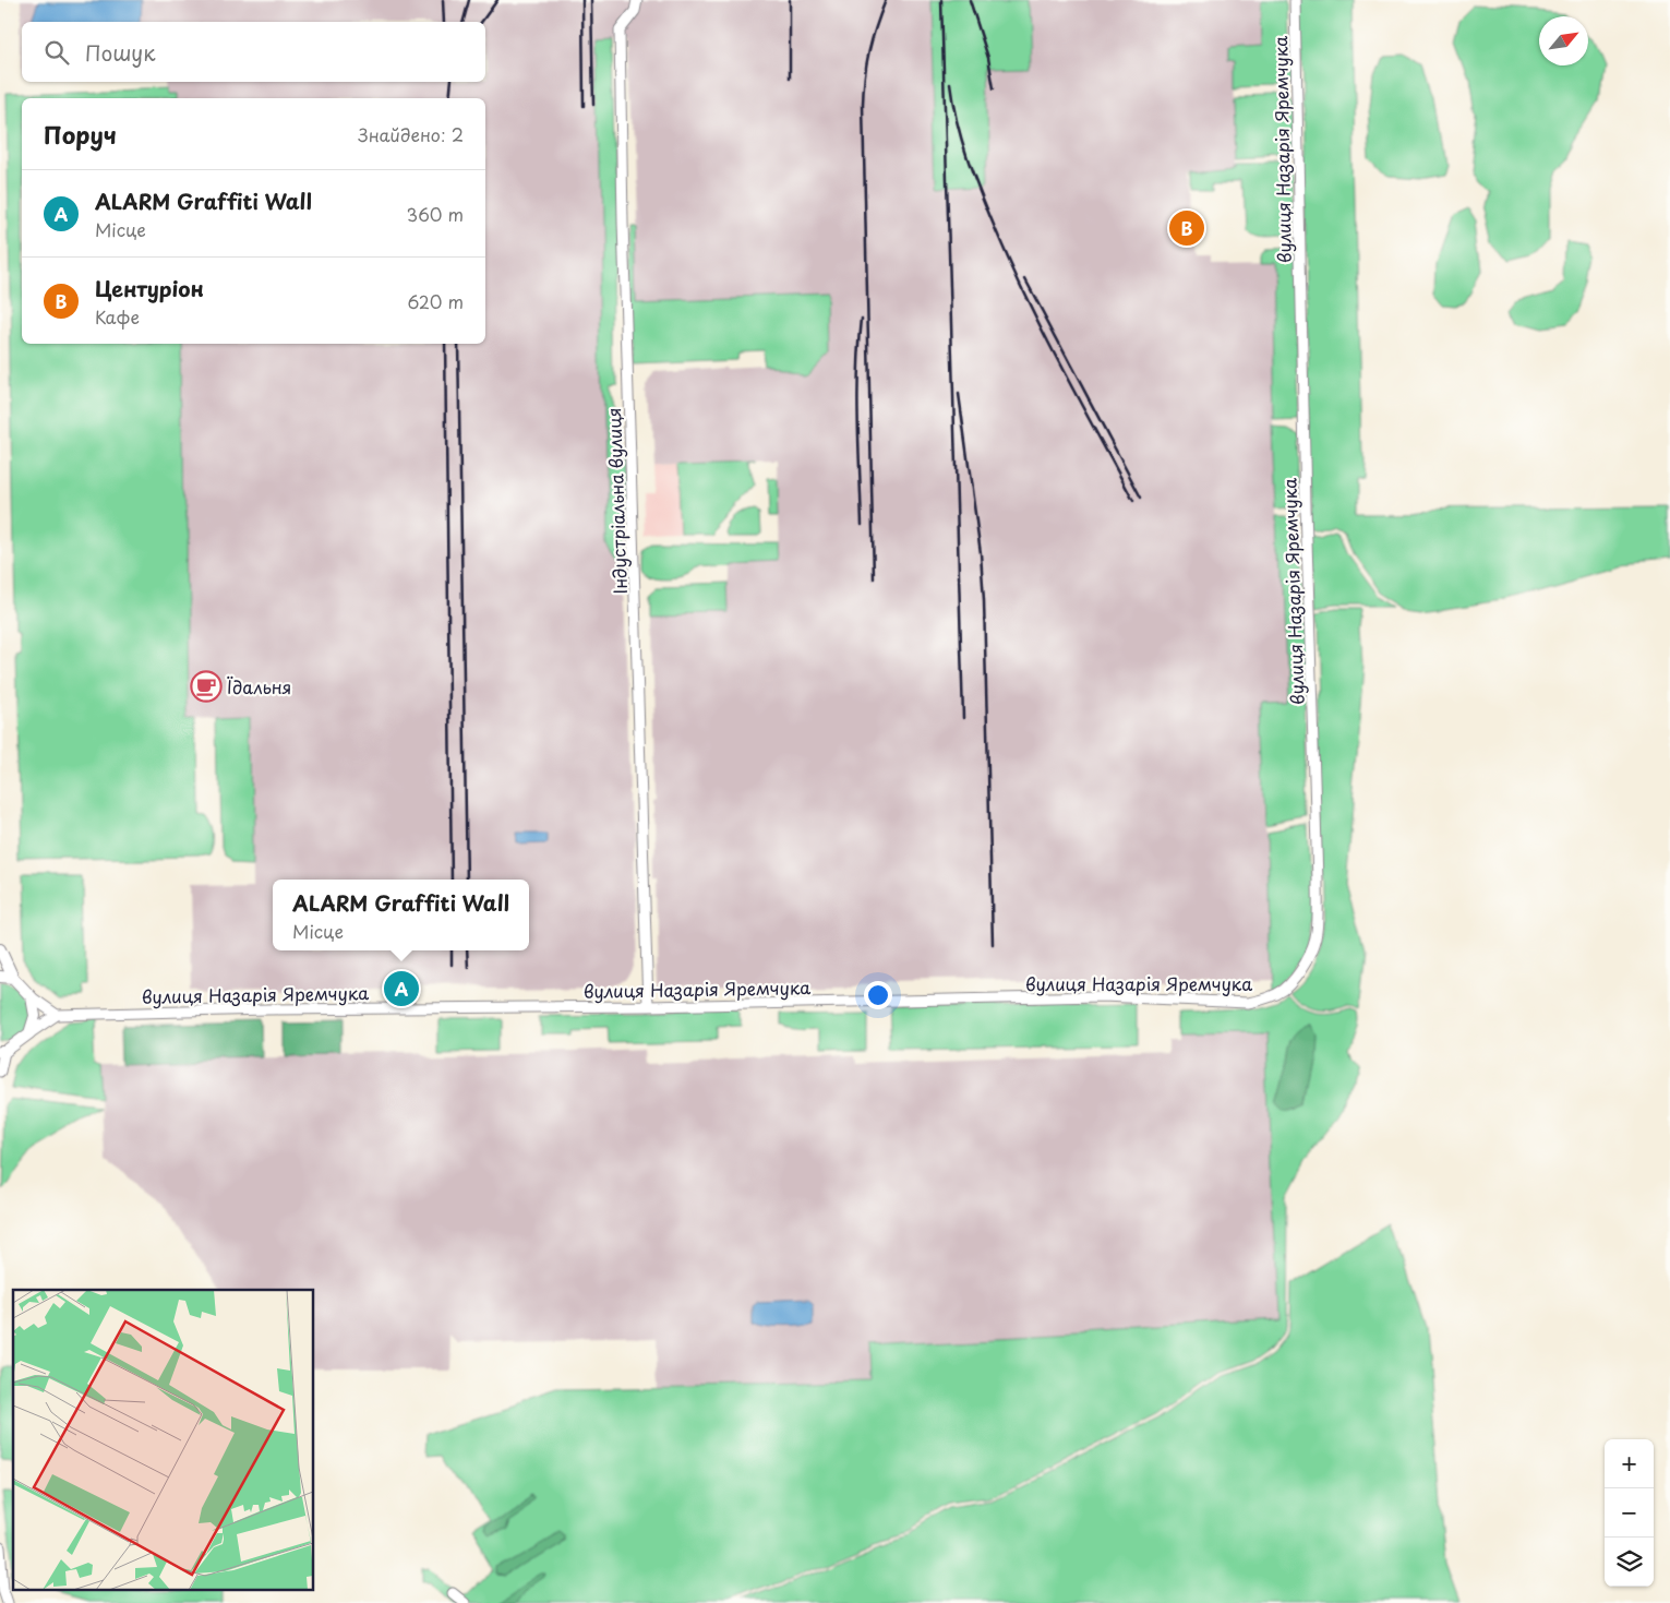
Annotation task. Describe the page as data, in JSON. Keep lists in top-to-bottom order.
{
  "streets": {
    "street": ["вулиця Назарія Яремчука", "Індустріальна вулиця"]
  },
  "crossings": [
    ["вулиця Назарія Яремчука", "Індустріальна вулиця"]
  ],
  "places": {
    "cafe": ["Їдальня"]
  },
  "north": "top right",
  "page": {
    "search": "Пошук",
    "heading": ["Поруч", "Знайдено: 2"],
    "list": [
      {
        "mark": "A",
        "name": "ALARM Graffiti Wall",
        "note": "Місце",
        "value": "360 m"
      },
      {
        "mark": "B",
        "name": "Центуріон",
        "note": "Кафе",
        "value": "620 m"
      }
    ],
    "pins": ["B", "A"],
    "popup": ["ALARM Graffiti Wall", "Місце"],
    "map_buttons": ["+", "−"]
  }
}
